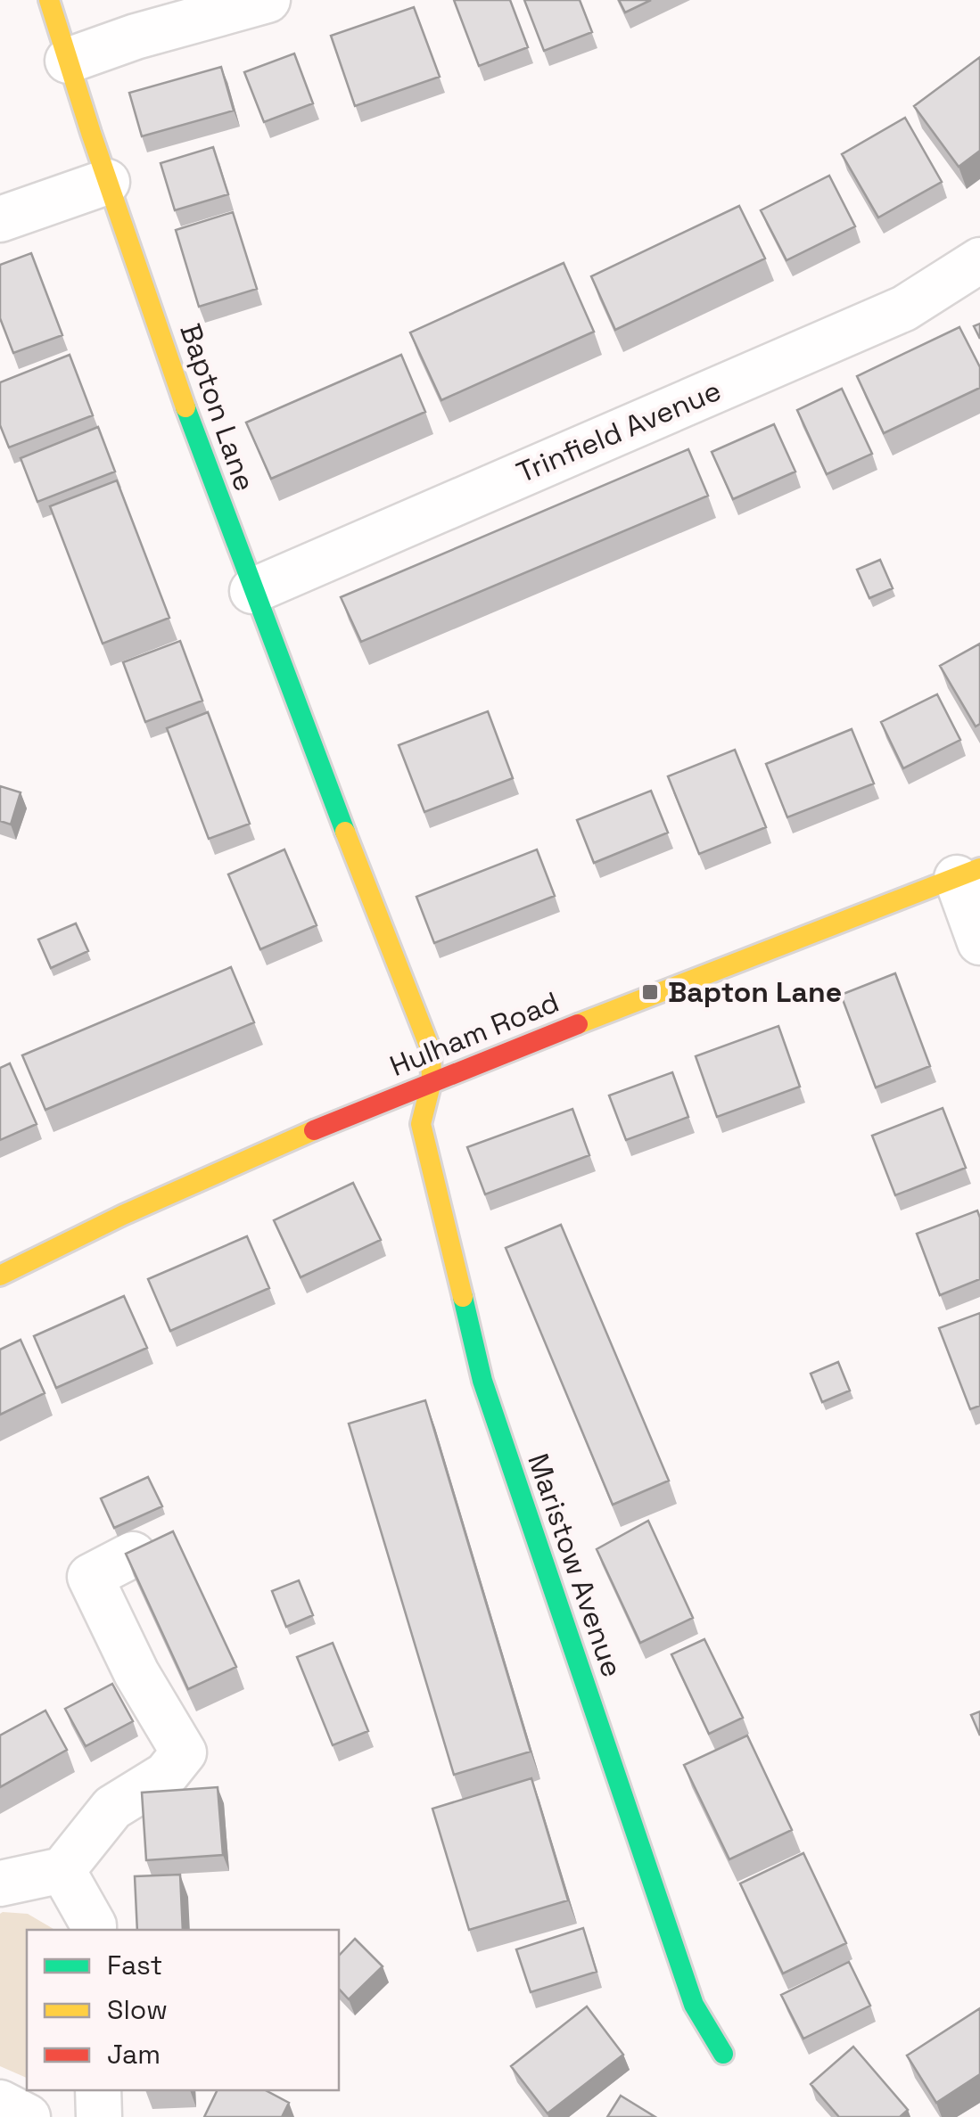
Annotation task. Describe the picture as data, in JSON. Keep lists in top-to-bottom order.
{
  "streets": {
    "street": [
      "Bapton Lane",
      "Trinfield Avenue",
      "Hulham Road",
      "Maristow Avenue"
    ]
  },
  "crossings": [
    ["Bapton Lane", "Trinfield Avenue"],
    ["Bapton Lane", "Hulham Road"],
    ["Bapton Lane", "Maristow Avenue"],
    ["Hulham Road", "Maristow Avenue"]
  ],
  "places": {
    "transit": ["Bapton Lane"]
  },
  "legend": ["Fast", "Slow", "Jam"]
}
